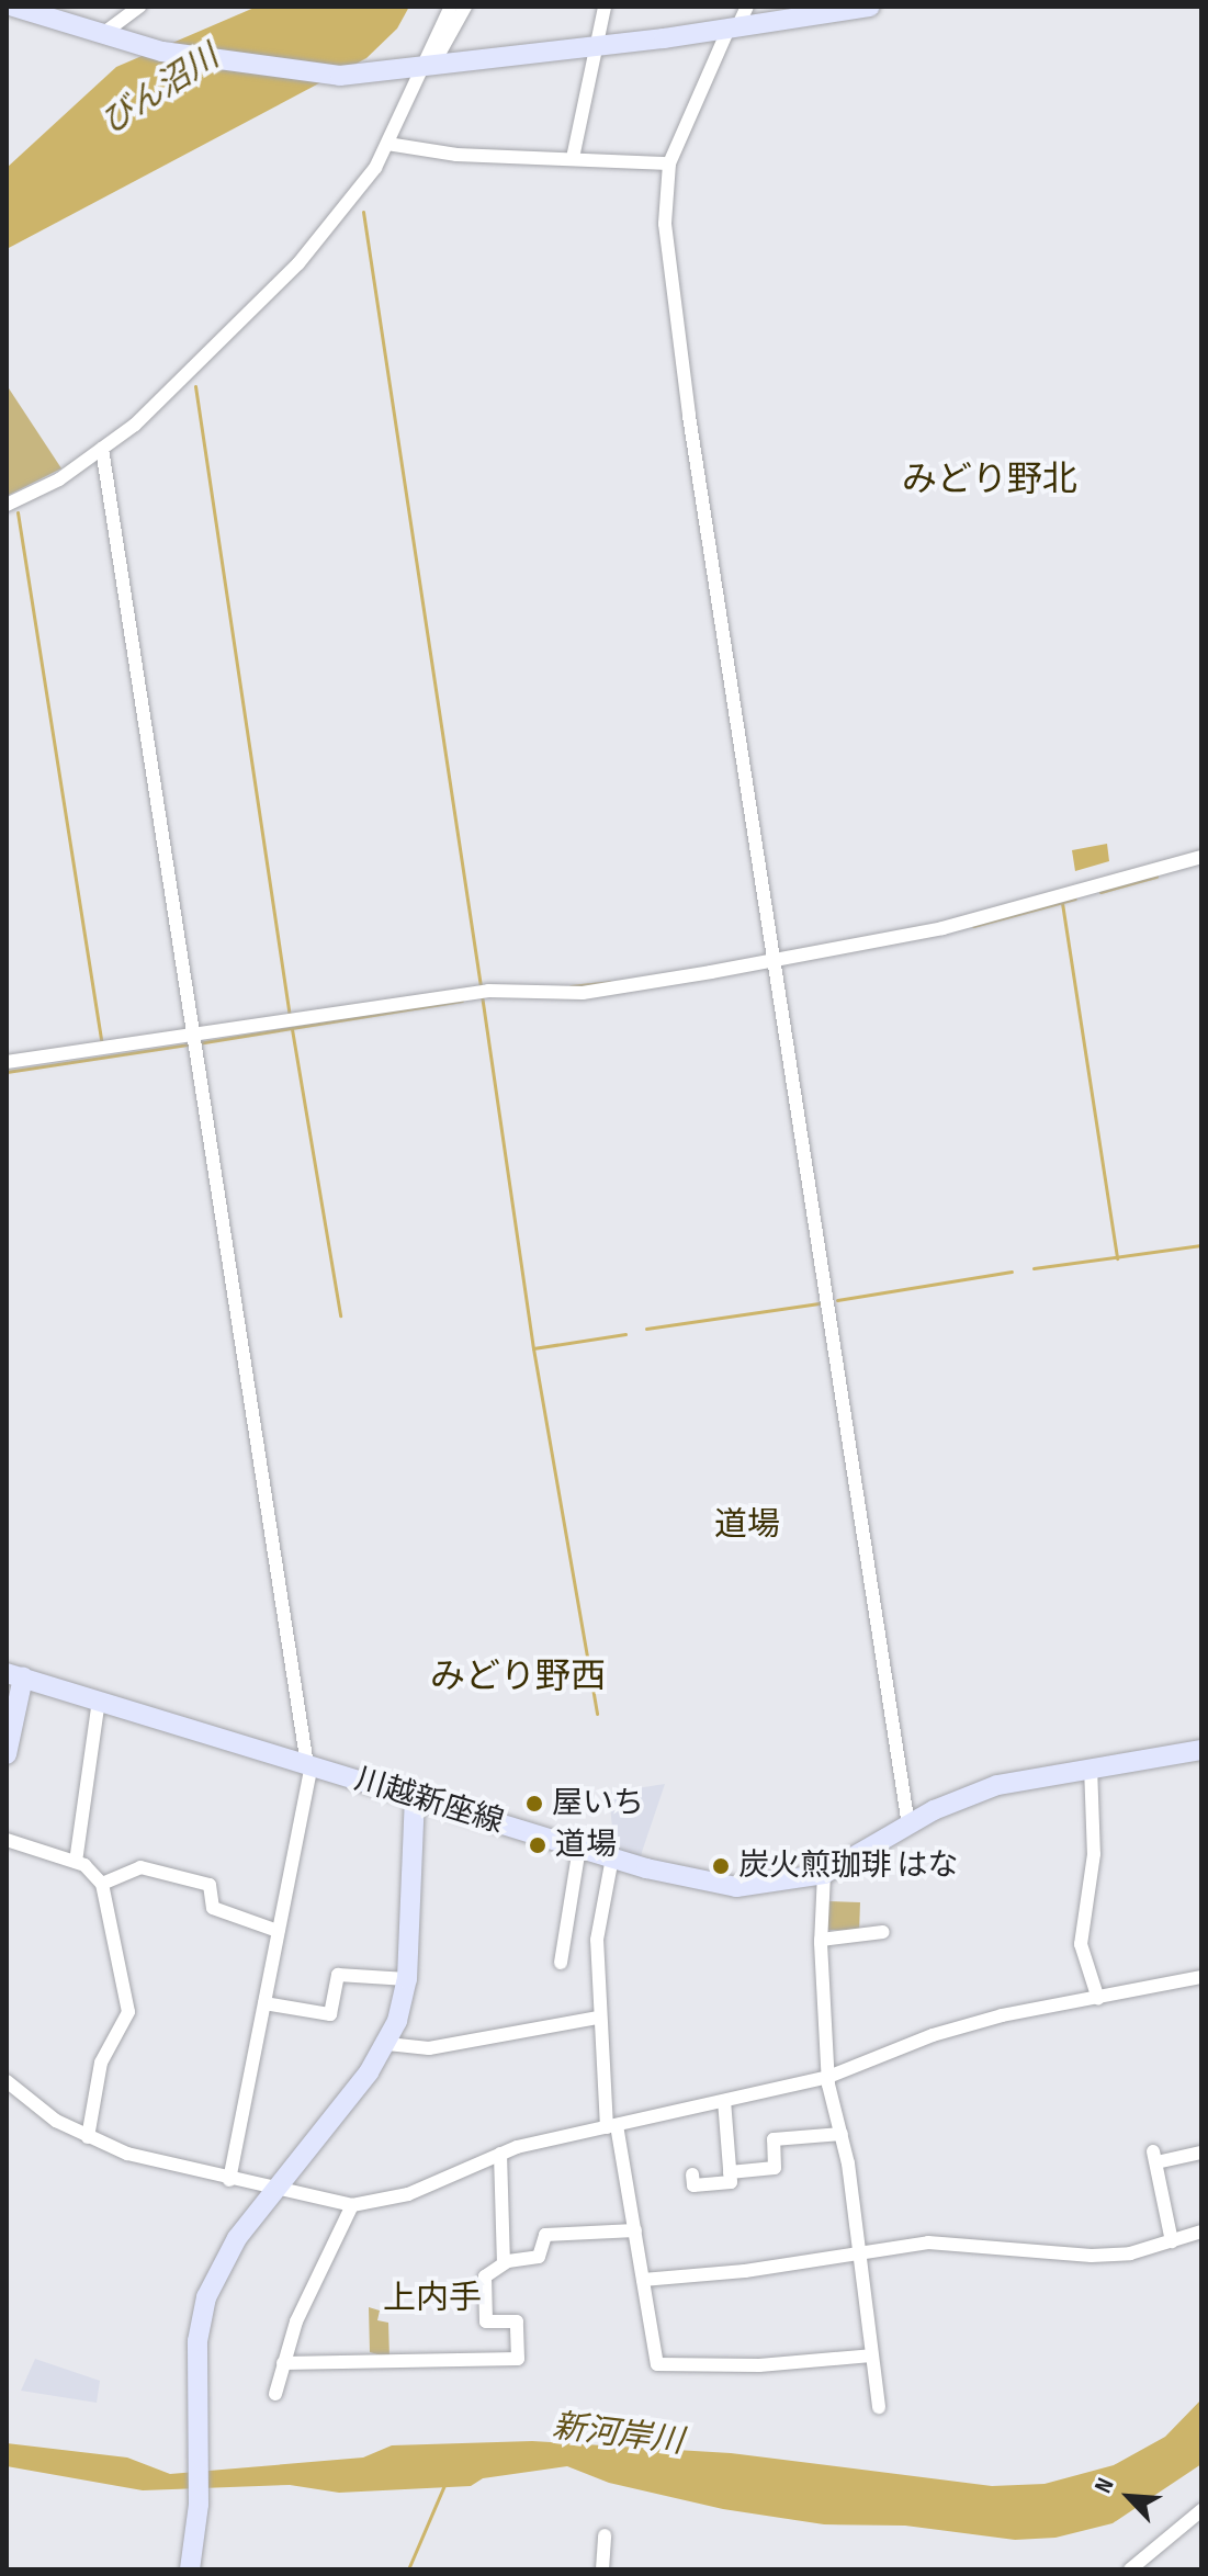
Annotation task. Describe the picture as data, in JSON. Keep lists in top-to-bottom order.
{
  "streets": {
    "street": ["川越新座線"]
  },
  "districts": [
    "みどり野北",
    "道場",
    "みどり野西",
    "上内手"
  ],
  "water": ["びん沼川", "新河岸川"],
  "places": ["屋いち", "道場", "炭火煎珈琲 はな"],
  "north": "top left"
}
